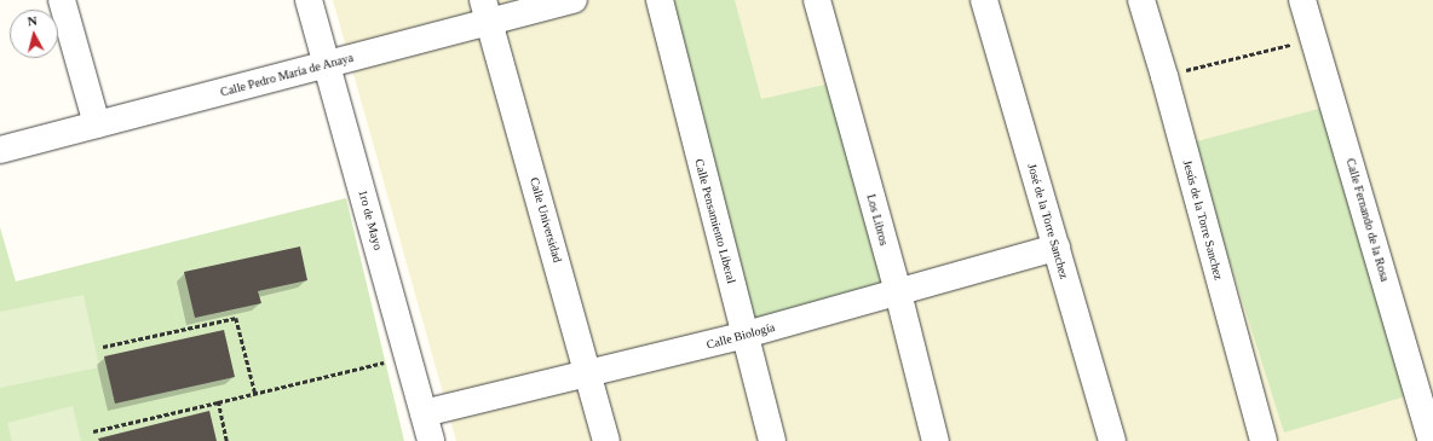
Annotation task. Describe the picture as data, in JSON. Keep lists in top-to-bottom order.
{
  "streets": {
    "street": [
      "Calle Pedro María de Anaya",
      "1ro de Mayo",
      "Calle Universidad",
      "Los Libros",
      "Jesús de la Torre Sanchez",
      "Calle Fernando de la Rosa",
      "Calle Pensamiento Liberal",
      "José de la Torre Sanchez",
      "Calle Biología"
    ]
  },
  "crossings": [
    ["Calle Pedro María de Anaya", "1ro de Mayo"],
    ["Calle Pedro María de Anaya", "Calle Universidad"],
    ["1ro de Mayo", "Calle Biología"],
    ["Calle Universidad", "Calle Biología"],
    ["Los Libros", "Calle Biología"],
    ["Calle Pensamiento Liberal", "Calle Biología"],
    ["José de la Torre Sanchez", "Calle Biología"]
  ],
  "north": "top"
}
